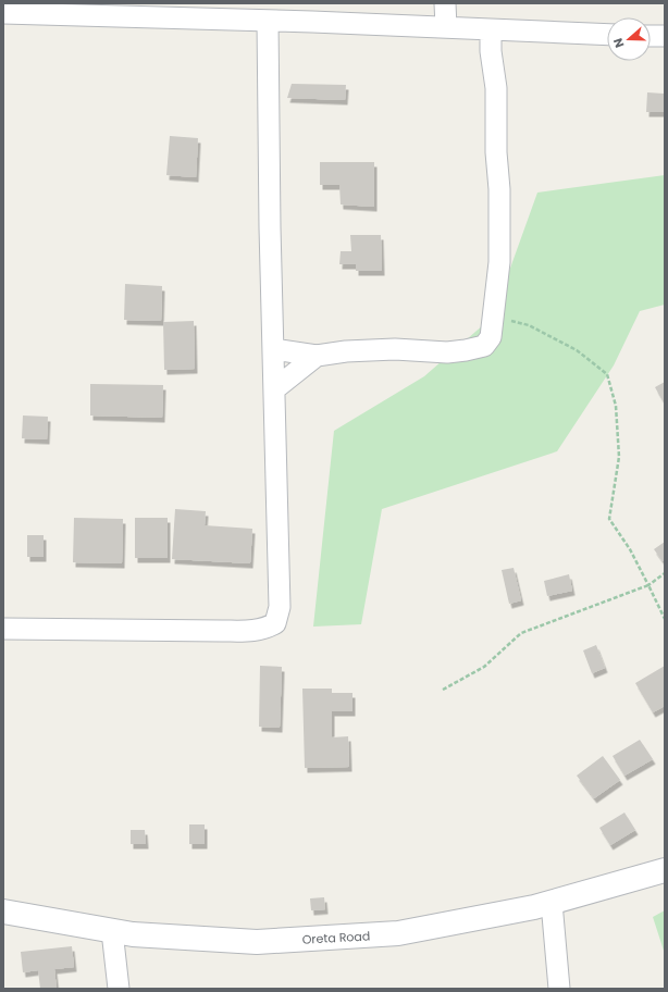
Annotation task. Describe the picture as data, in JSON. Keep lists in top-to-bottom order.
{
  "streets": {
    "street": ["Oreta Road"]
  },
  "north": "left"
}
